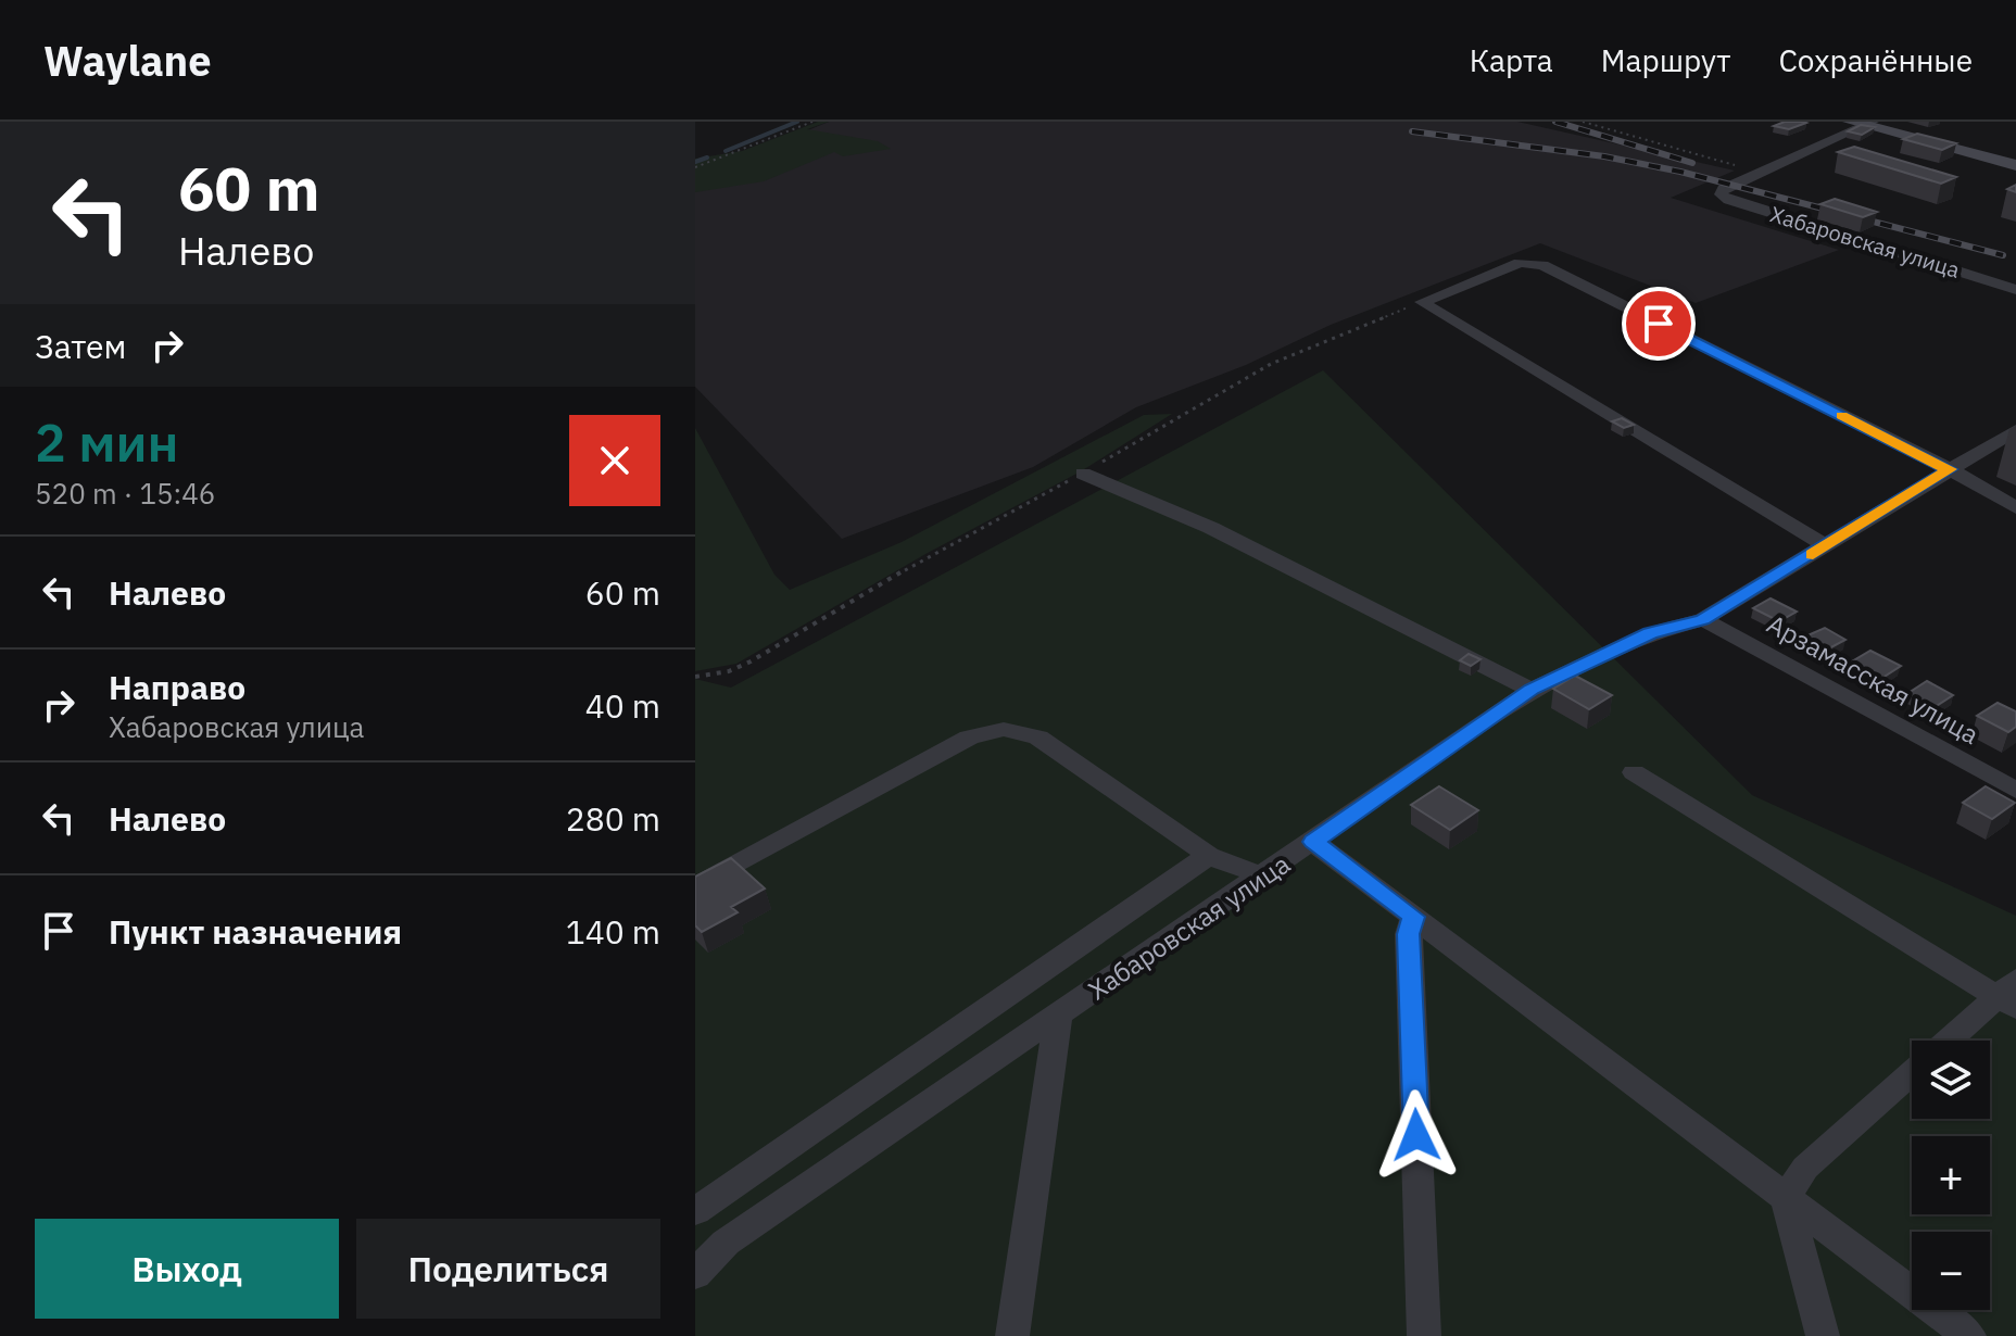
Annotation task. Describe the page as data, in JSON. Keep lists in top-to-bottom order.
{
  "streets": {
    "street": ["Хабаровская улица", "Арзамасская улица"]
  },
  "crossings": [
    ["Хабаровская улица", "Арзамасская улица"]
  ],
  "page": {
    "header": "Waylane",
    "nav": ["Карта", "Маршрут", "Сохранённые"],
    "turn": ["60 m", "Налево"],
    "then": "Затем",
    "heading": ["2 мин", "520 m · 15:46"],
    "list": [
      {
        "name": "Налево",
        "value": "60 m"
      },
      {
        "name": "Направо",
        "note": "Хабаровская улица",
        "value": "40 m"
      },
      {
        "name": "Налево",
        "value": "280 m"
      },
      {
        "name": "Пункт назначения",
        "value": "140 m"
      }
    ],
    "map_buttons": ["+", "−"],
    "buttons": ["Выход", "Поделиться"]
  }
}
